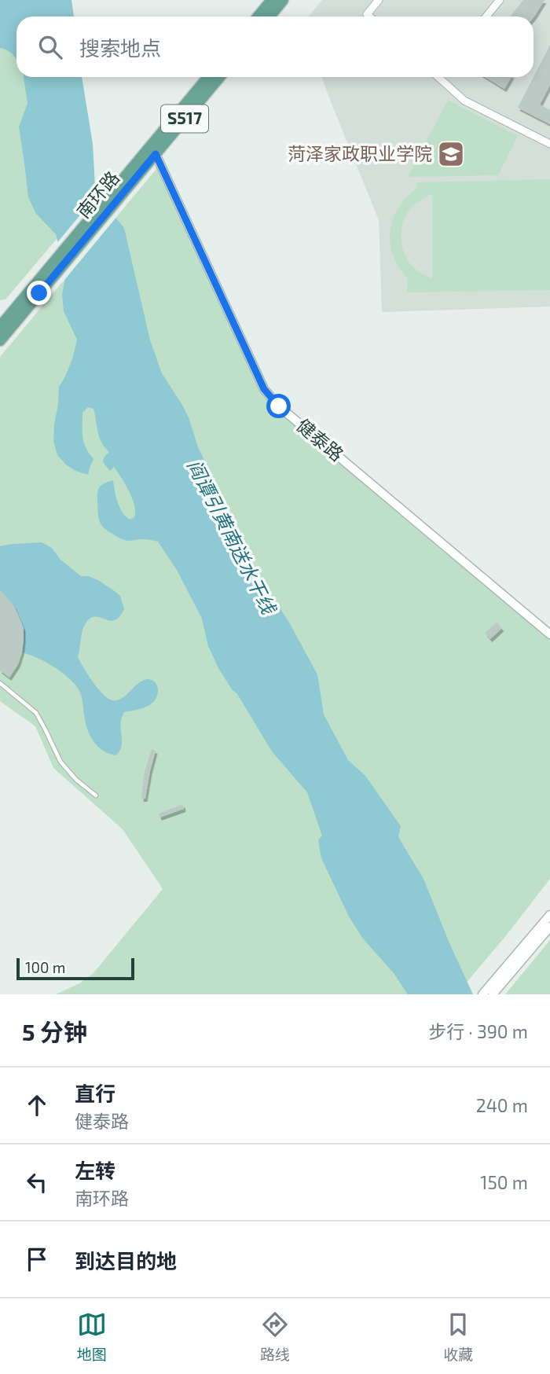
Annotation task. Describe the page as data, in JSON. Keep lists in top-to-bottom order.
{
  "streets": {
    "main road": ["S517", "南环路"],
    "street": ["健泰路"]
  },
  "crossings": [
    ["南环路", "健泰路"]
  ],
  "water": ["阎谭引黄南送水干线"],
  "places": {
    "school or university": ["菏泽家政职业学院"]
  },
  "scale_bar": "100 m",
  "page": {
    "search": "搜索地点",
    "scale": "100 m",
    "heading": ["5 分钟", "步行 · 390 m"],
    "list": [
      ["直行", "健泰路", "240 m"],
      ["左转", "南环路", "150 m"],
      "到达目的地"
    ],
    "nav": ["地图", "路线", "收藏"]
  }
}
